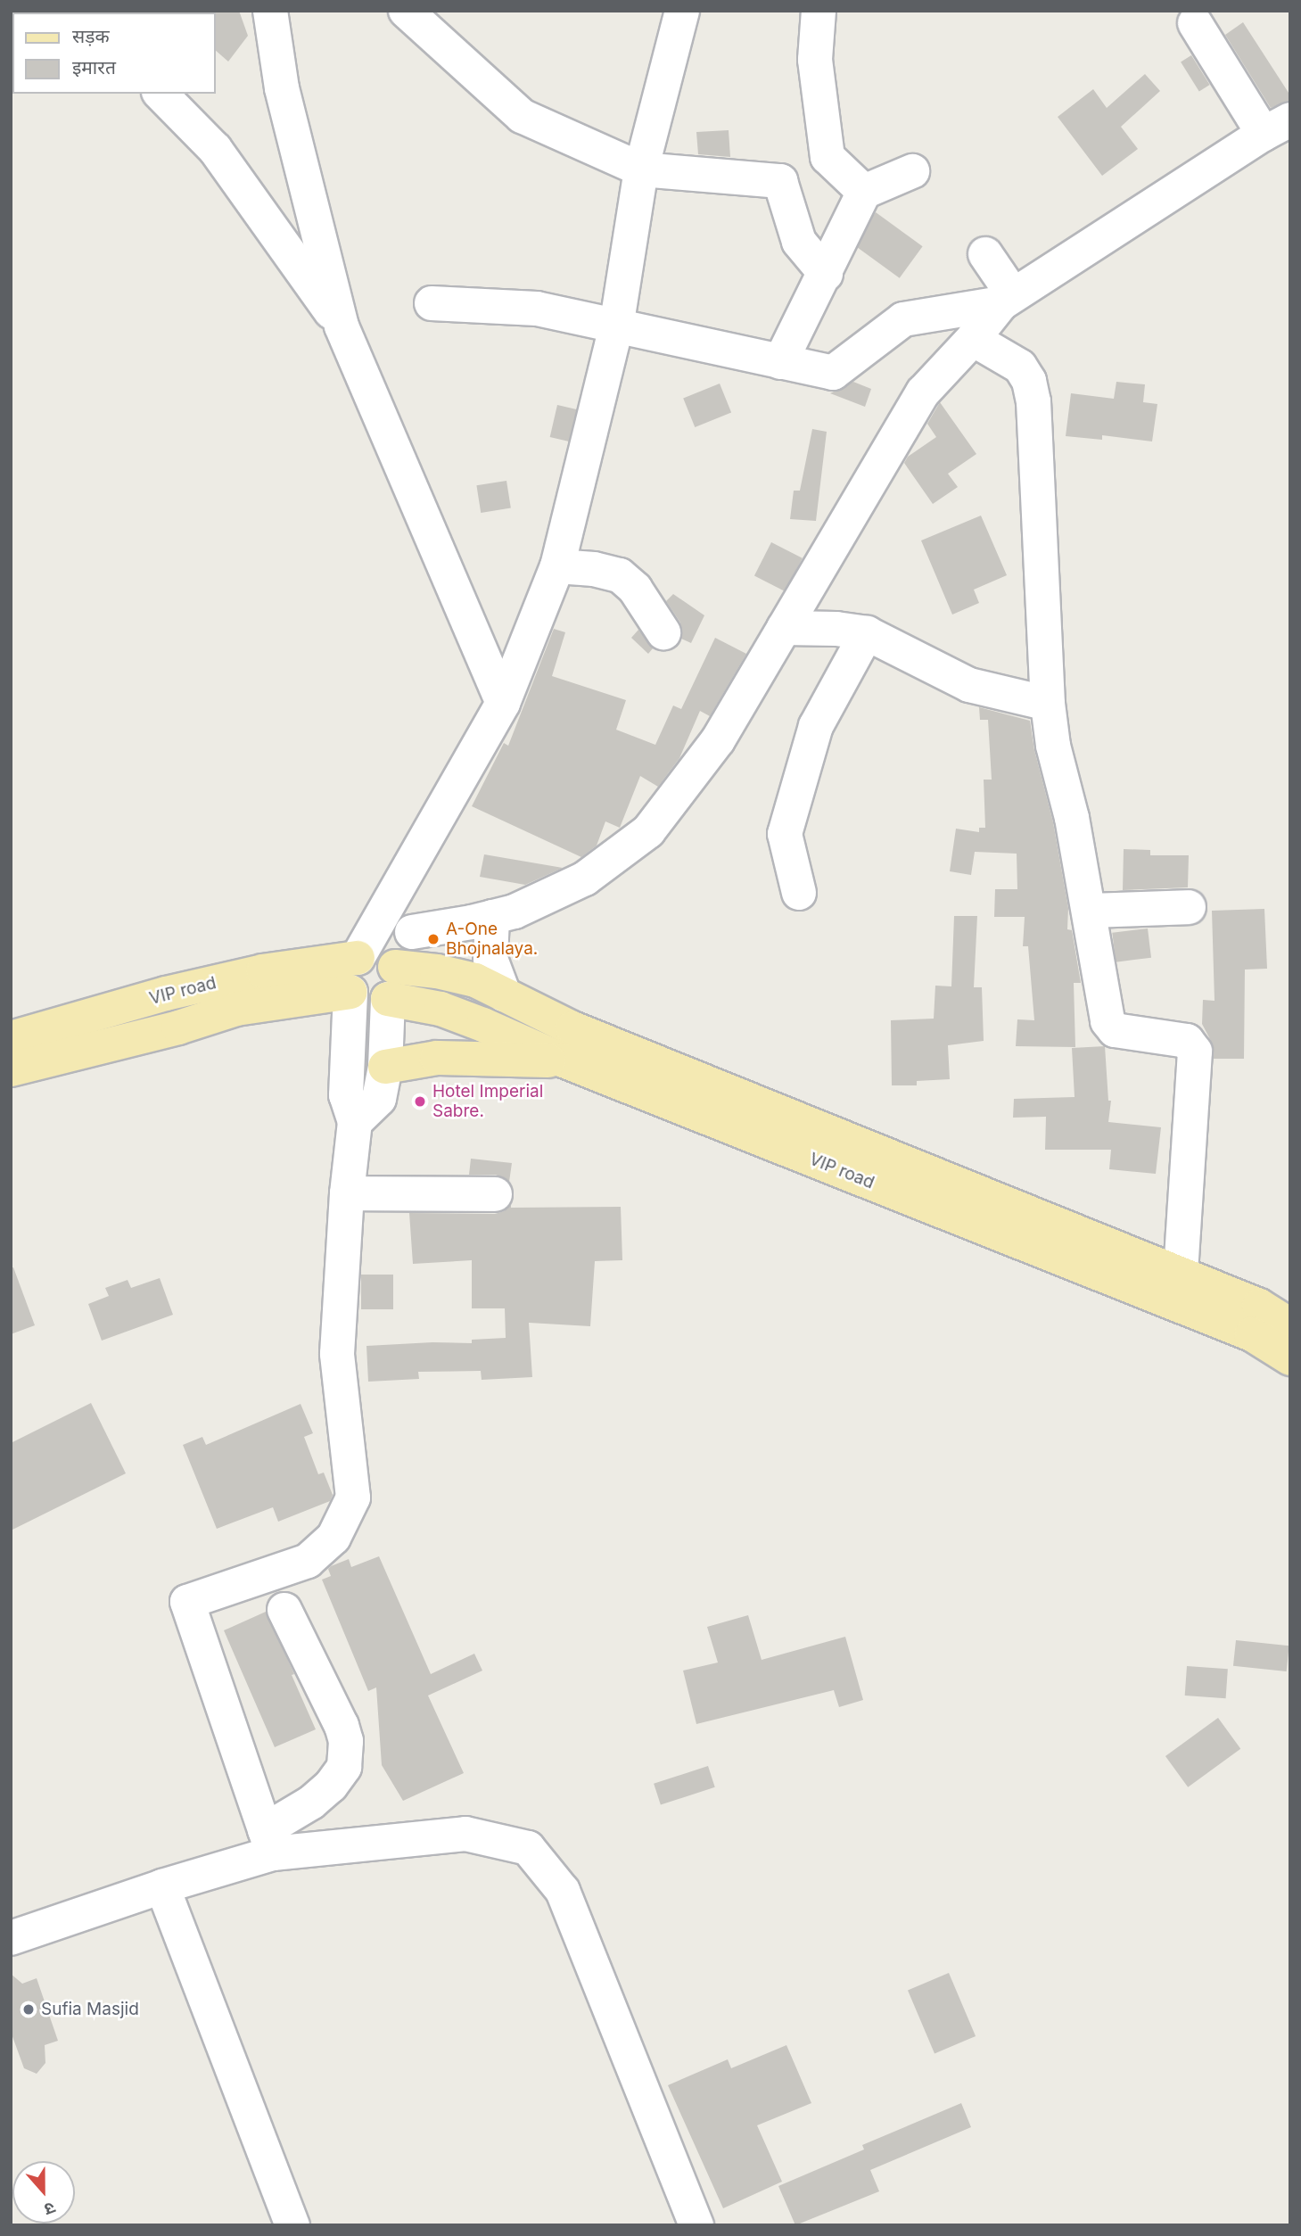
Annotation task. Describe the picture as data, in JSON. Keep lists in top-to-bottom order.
{
  "streets": {
    "main road": ["VIP road"]
  },
  "places": ["A-One Bhojnalaya.", "Hotel Imperial Sabre.", "Sufia Masjid"],
  "legend": ["सड़क", "इमारत"],
  "north": "bottom"
}
